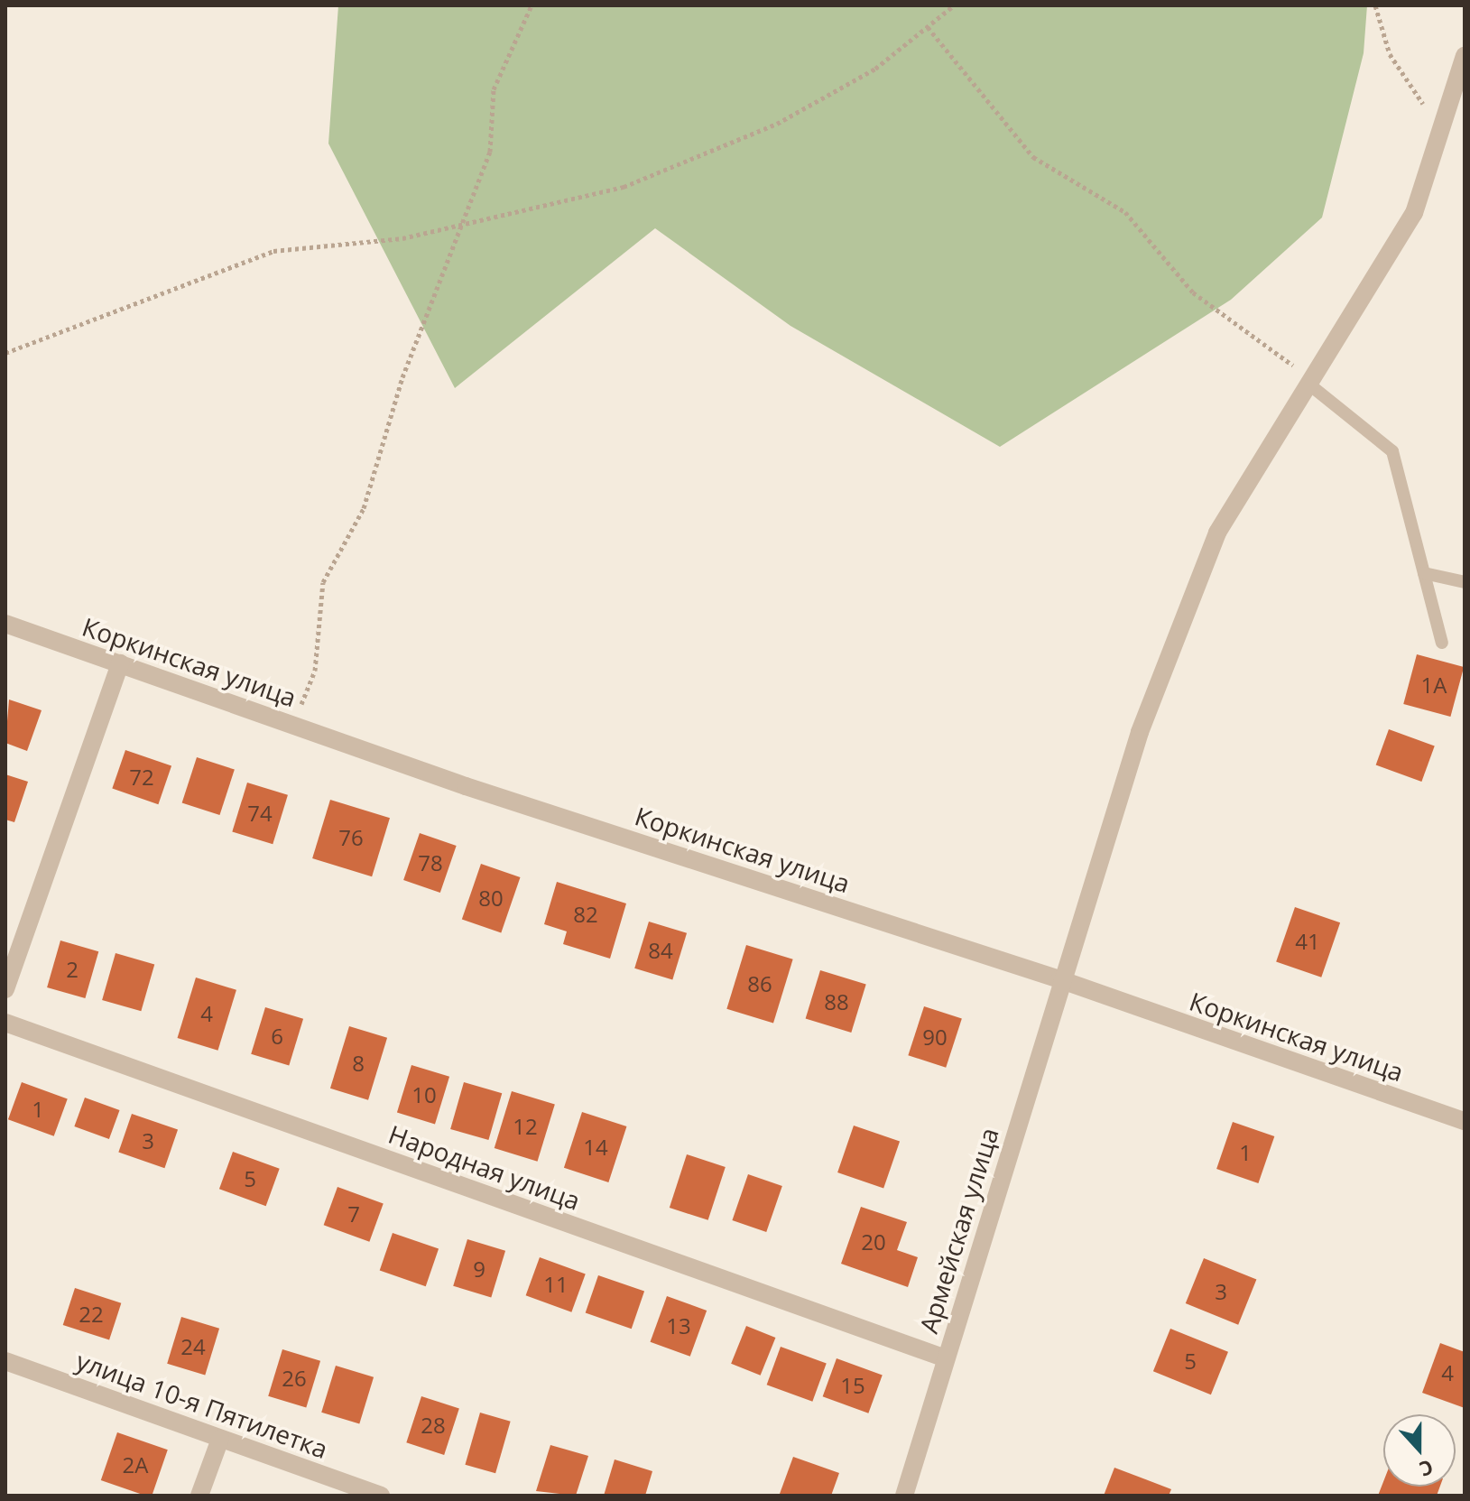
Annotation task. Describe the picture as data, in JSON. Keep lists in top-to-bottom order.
{
  "streets": {
    "street": [
      "Коркинская улица",
      "Народная улица",
      "Армейская улица",
      "улица 10-я Пятилетка"
    ]
  },
  "crossings": [
    ["Коркинская улица", "Армейская улица"],
    ["Народная улица", "Армейская улица"]
  ],
  "house_numbers": [
    "1А",
    "72",
    "74",
    "76",
    "78",
    "80",
    "82",
    "41",
    "84",
    "2",
    "86",
    "88",
    "4",
    "6",
    "90",
    "8",
    "10",
    "1",
    "12",
    "3",
    "14",
    "1",
    "5",
    "7",
    "20",
    "9",
    "11",
    "3",
    "22",
    "13",
    "24",
    "5",
    "4",
    "26",
    "15",
    "28",
    "2А"
  ],
  "north": "bottom"
}
